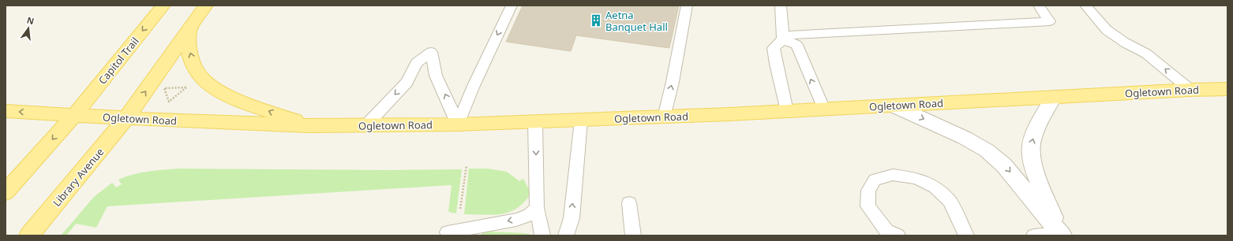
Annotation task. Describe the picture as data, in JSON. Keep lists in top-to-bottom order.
{
  "streets": {
    "main road": ["Capitol Trail", "Ogletown Road", "Library Avenue"]
  },
  "crossings": [
    ["Capitol Trail", "Ogletown Road"],
    ["Ogletown Road", "Library Avenue"]
  ],
  "places": {
    "building": ["Aetna Banquet Hall"]
  },
  "north": "top"
}
